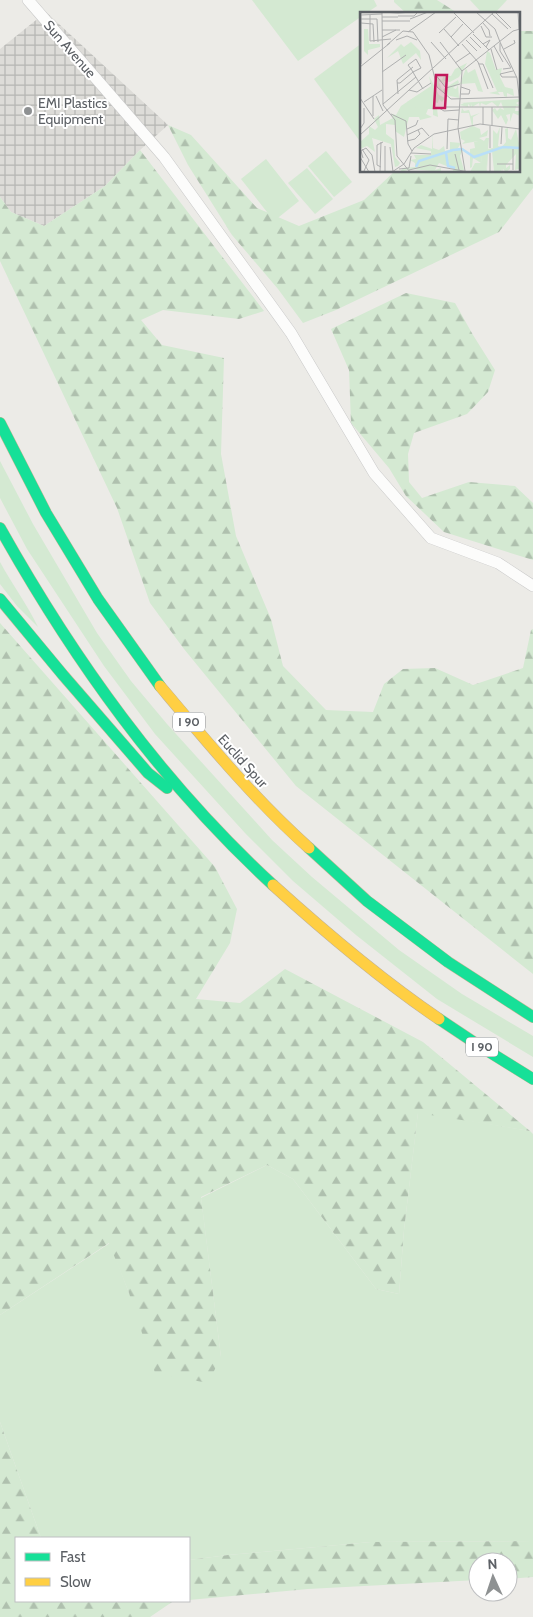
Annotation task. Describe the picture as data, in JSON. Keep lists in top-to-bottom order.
{
  "streets": {
    "highway": ["I 90", "Euclid Spur"],
    "street": ["Sun Avenue"]
  },
  "places": ["EMI Plastics Equipment"],
  "legend": ["Fast", "Slow"],
  "north": "top"
}
